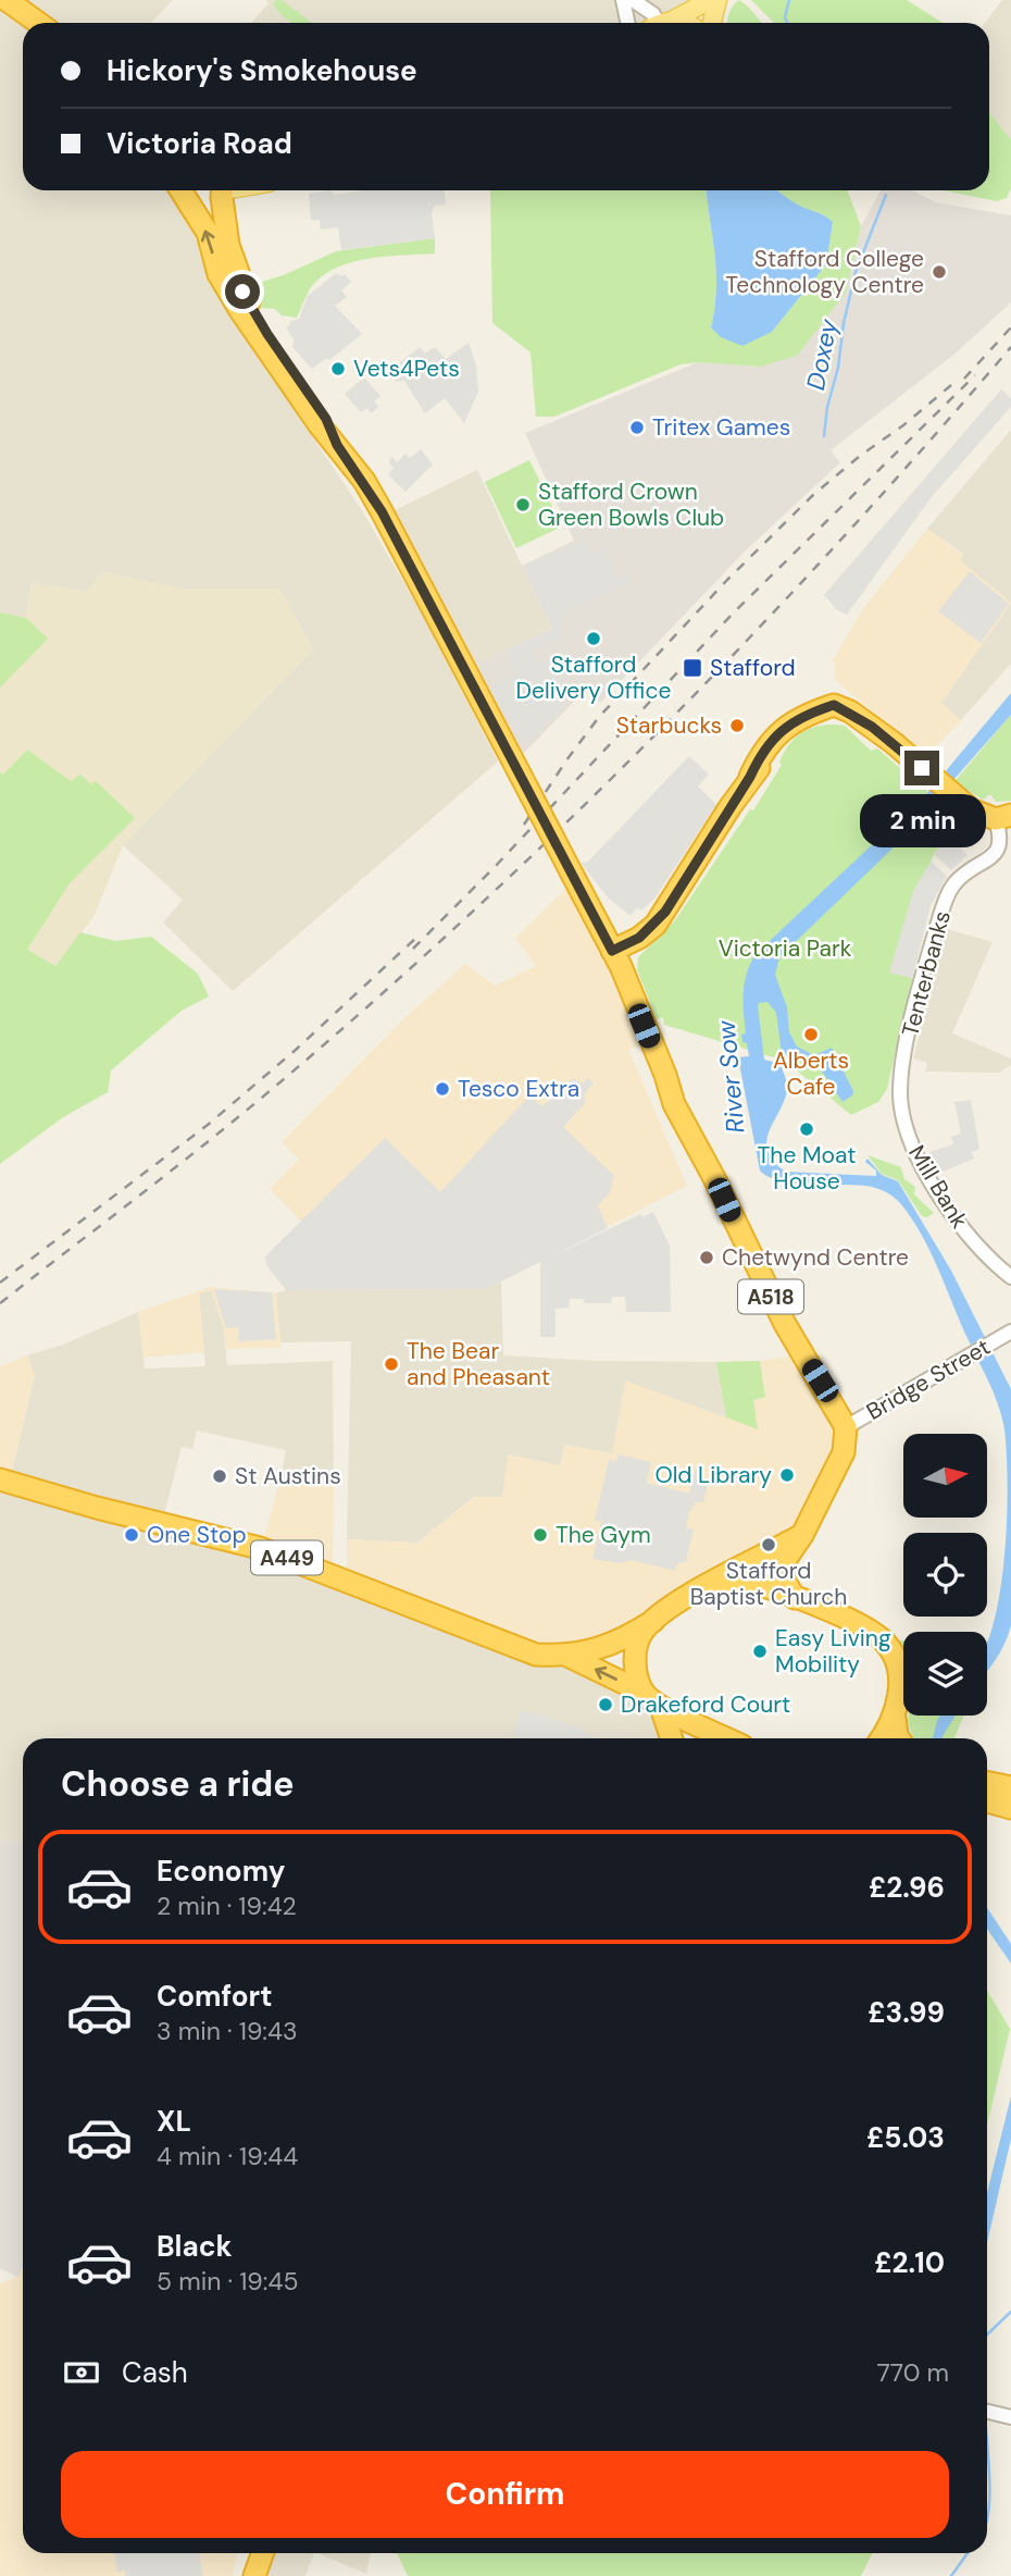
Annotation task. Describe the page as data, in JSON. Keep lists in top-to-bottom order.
{
  "streets": {
    "highway": ["A518", "A449"],
    "street": ["Tenterbanks", "Mill Bank", "Bridge Street"]
  },
  "crossings": [
    ["Tenterbanks", "Mill Bank"],
    ["A518", "Bridge Street"]
  ],
  "water": ["Doxey", "River Sow"],
  "parks": ["Victoria Park"],
  "places": {
    "other": [
      "Stafford College Technology Centre",
      "Vets4Pets",
      "Tritex Games",
      "Stafford Crown Green Bowls Club",
      "Stafford Delivery Office",
      "Starbucks",
      "Alberts Cafe",
      "Tesco Extra",
      "The Moat House",
      "Chetwynd Centre",
      "The Bear and Pheasant",
      "Old Library",
      "St Austins",
      "One Stop",
      "The Gym",
      "Stafford Baptist Church",
      "Easy Living Mobility",
      "Drakeford Court"
    ],
    "transit": ["Stafford"]
  },
  "north": "right",
  "page": {
    "banner": ["Hickory's Smokehouse", "Victoria Road"],
    "bubble": "2 min",
    "heading": "Choose a ride",
    "list": [
      {
        "name": "Economy",
        "note": "2 min · 19:42",
        "value": "£2.96"
      },
      {
        "name": "Comfort",
        "note": "3 min · 19:43",
        "value": "£3.99"
      },
      {
        "name": "XL",
        "note": "4 min · 19:44",
        "value": "£5.03"
      },
      {
        "name": "Black",
        "note": "5 min · 19:45",
        "value": "£2.10"
      }
    ],
    "pay": ["Cash", "770 m"],
    "buttons": "Confirm"
  }
}
